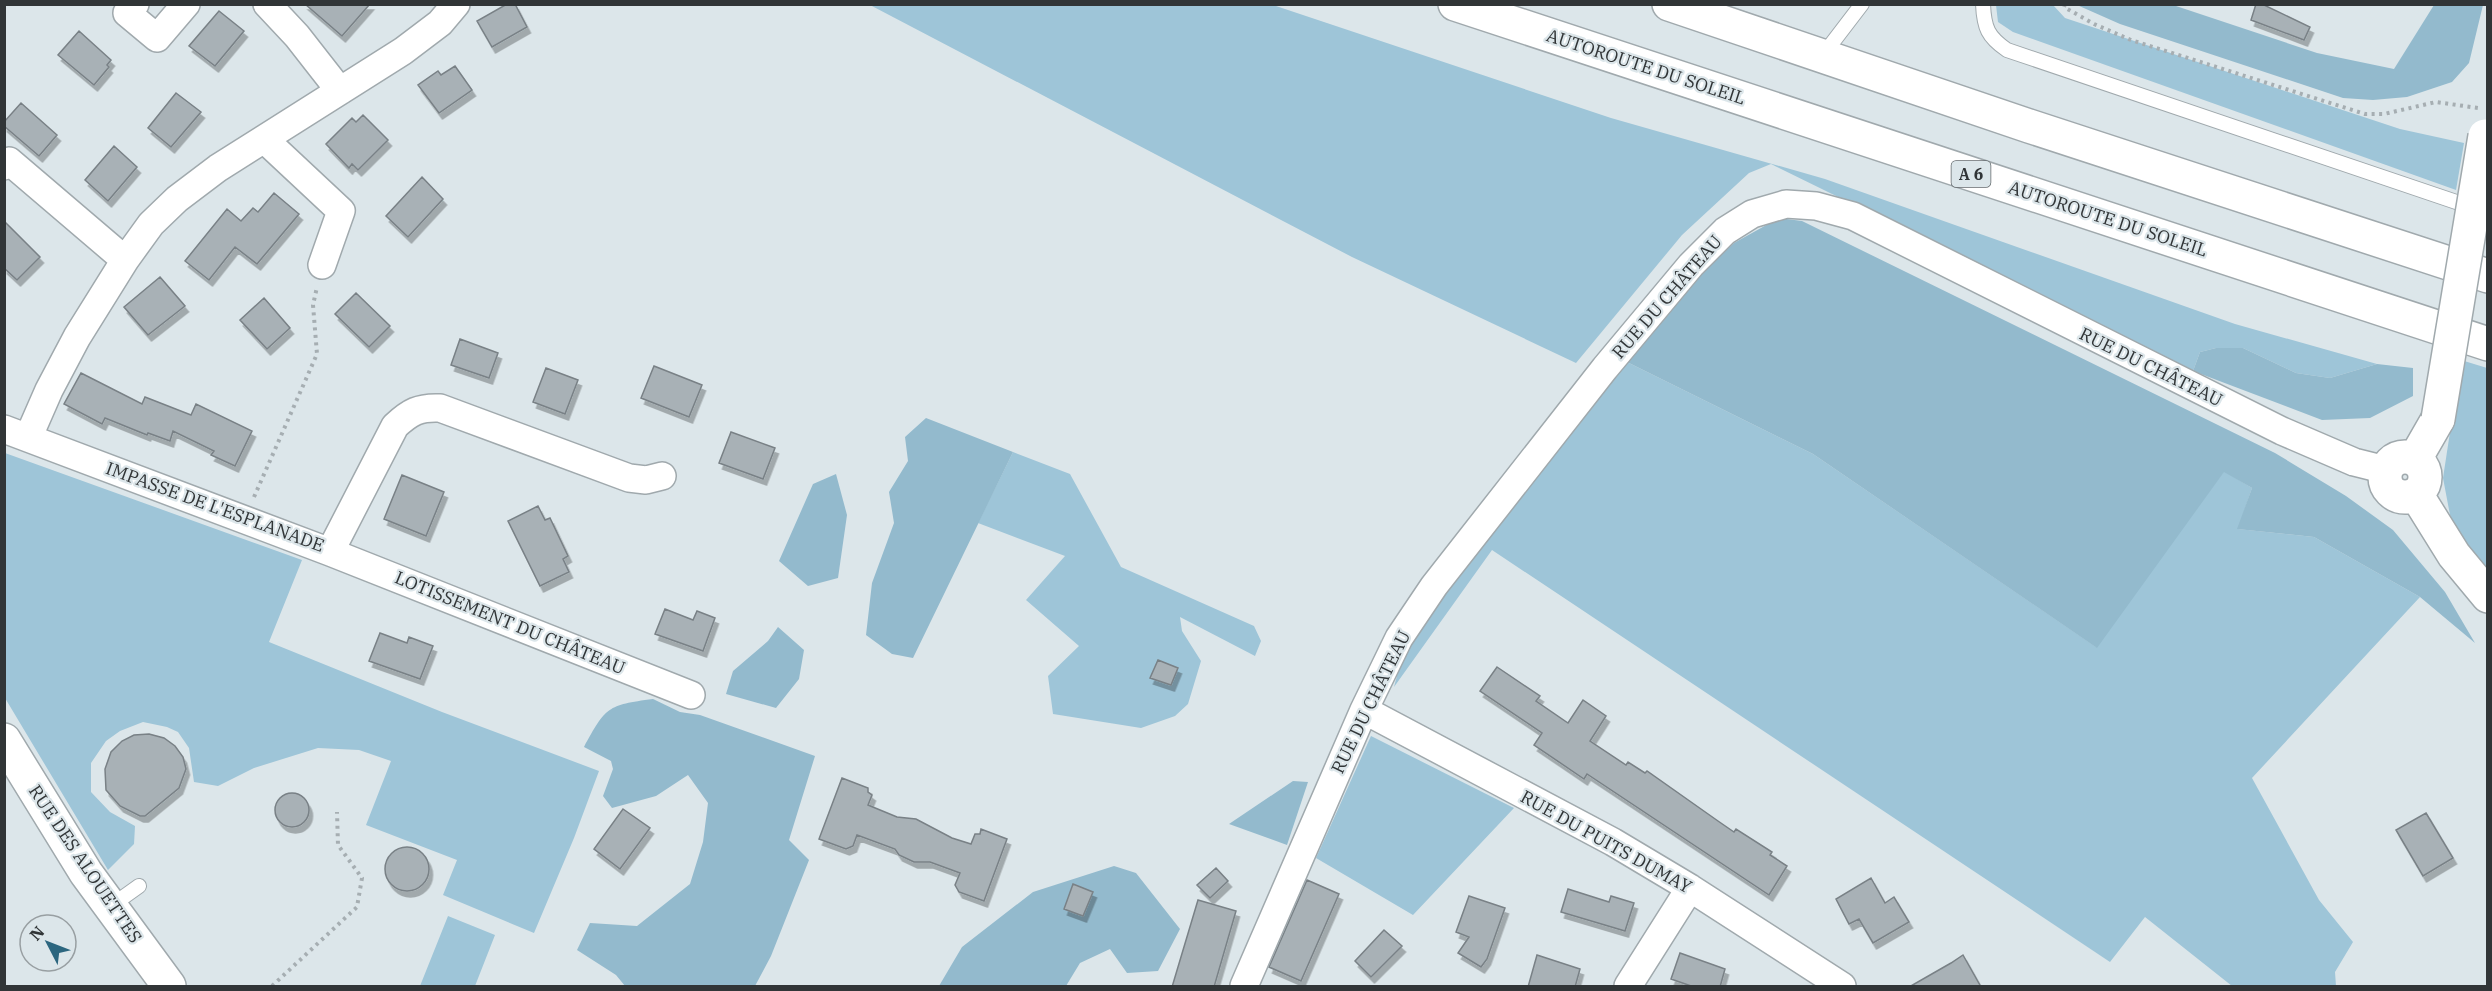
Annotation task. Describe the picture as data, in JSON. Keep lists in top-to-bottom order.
{
  "streets": {
    "main road": ["AUTOROUTE DU SOLEIL", "A 6", "RUE DES ALOUETTES"],
    "street": [
      "RUE DU CHÂTEAU",
      "IMPASSE DE L'ESPLANADE",
      "LOTISSEMENT DU CHÂTEAU",
      "RUE DU PUITS DUMAY"
    ]
  },
  "crossings": [
    ["RUE DU CHÂTEAU", "RUE DU PUITS DUMAY"],
    ["IMPASSE DE L'ESPLANADE", "LOTISSEMENT DU CHÂTEAU"]
  ],
  "north": "top left"
}
